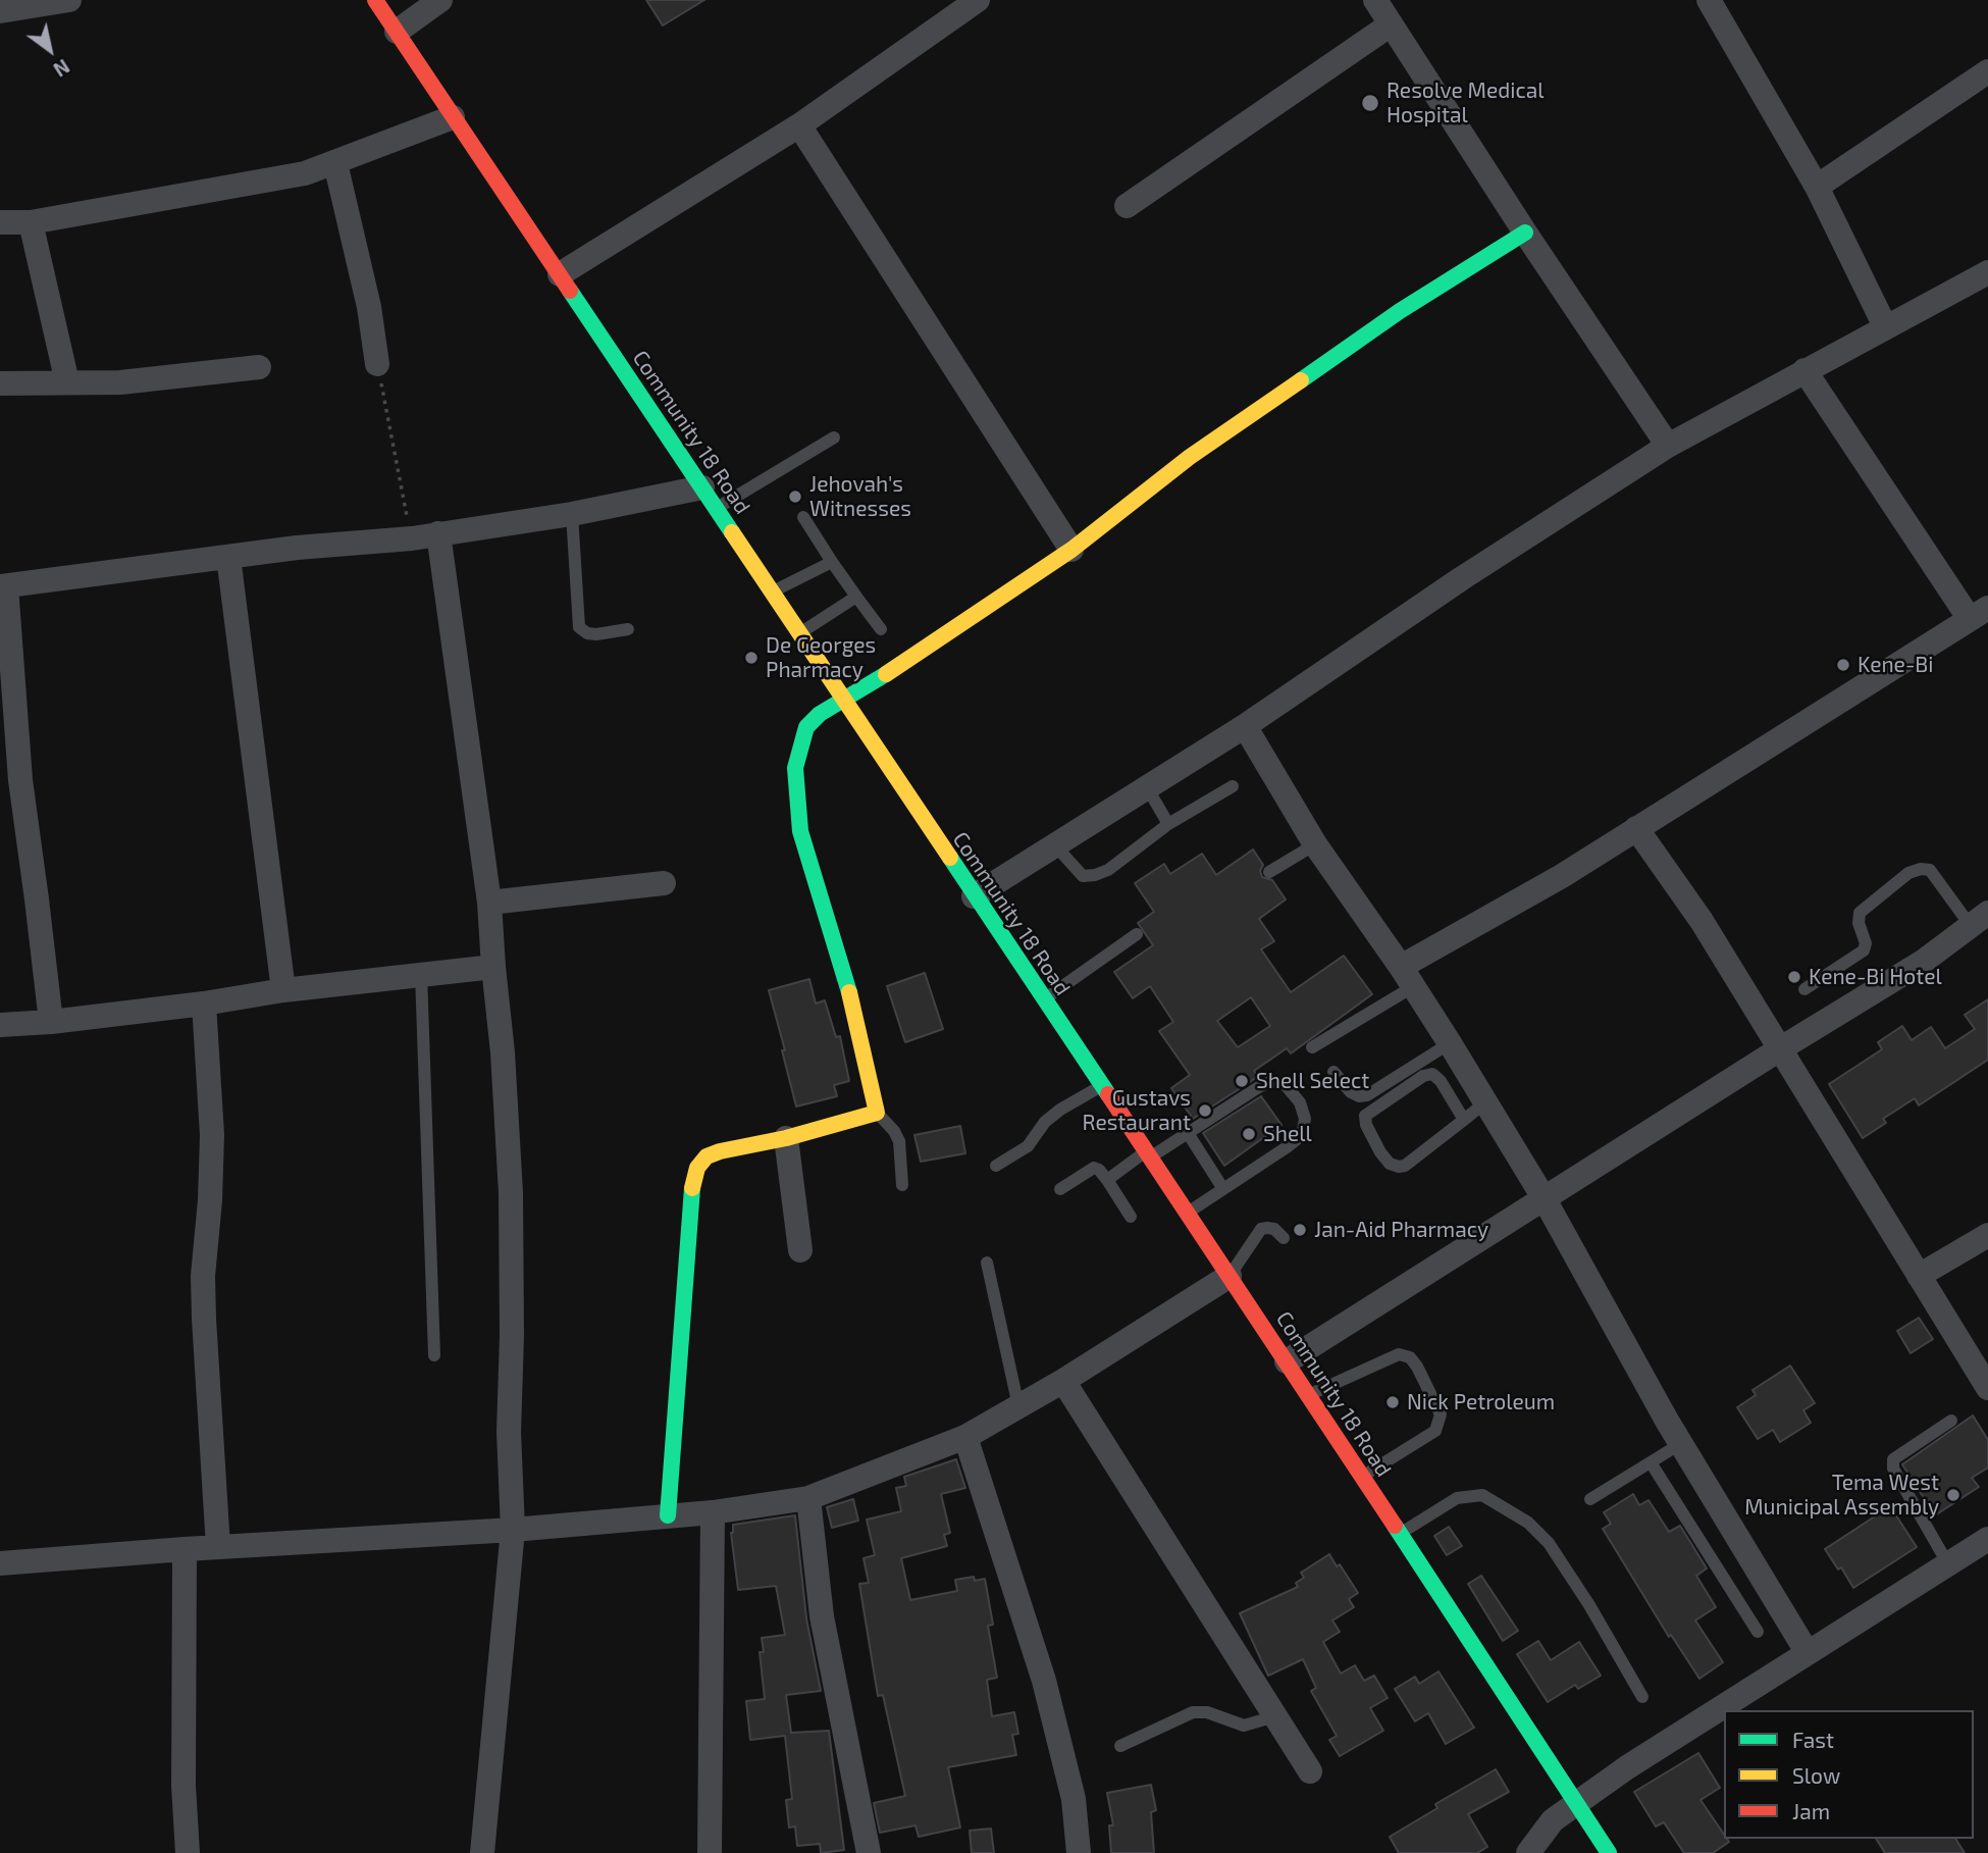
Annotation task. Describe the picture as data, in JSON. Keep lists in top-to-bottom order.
{
  "streets": {
    "main road": ["Community 18 Road"]
  },
  "places": [
    "Resolve Medical Hospital",
    "Jehovah's Witnesses",
    "De Georges Pharmacy",
    "Kene-Bi",
    "Kene-Bi Hotel",
    "Shell Select",
    "Gustavs Restaurant",
    "Shell",
    "Jan-Aid Pharmacy",
    "Nick Petroleum",
    "Tema West Municipal Assembly"
  ],
  "legend": ["Fast", "Slow", "Jam"],
  "north": "bottom right"
}
